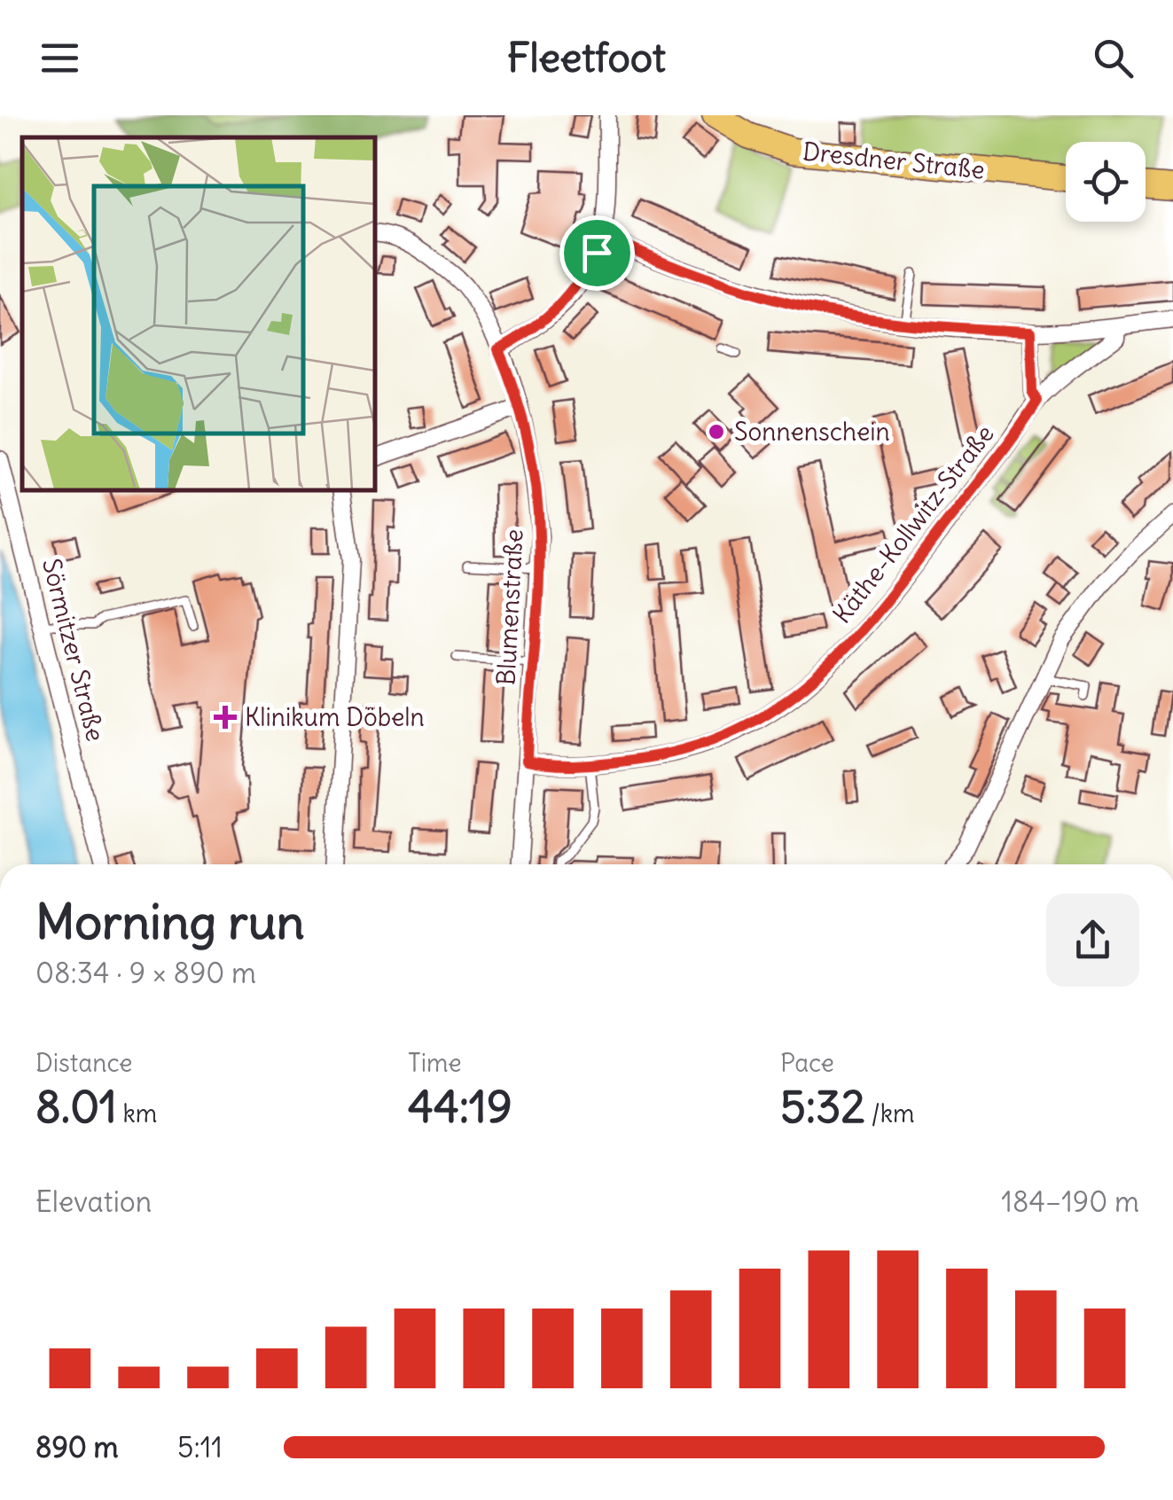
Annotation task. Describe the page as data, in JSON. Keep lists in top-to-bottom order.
{
  "streets": {
    "main road": ["Dresdner Straße"],
    "street": ["Käthe-Kollwitz-Straße", "Blumenstraße", "Sörmitzer Straße"]
  },
  "crossings": [
    ["Käthe-Kollwitz-Straße", "Blumenstraße"]
  ],
  "places": {
    "other": ["Sonnenschein"],
    "health": ["Klinikum Döbeln"]
  },
  "page": {
    "header": "Fleetfoot",
    "heading": ["Morning run", "08:34 · 9 × 890 m"],
    "stats": [
      ["Distance", "8.01 km"],
      ["Time", "44:19"],
      ["Pace", "5:32 /km"]
    ],
    "chart": ["Elevation", "184–190 m"],
    "list": [
      {
        "name": "890 m",
        "note": "5:11"
      }
    ]
  }
}
